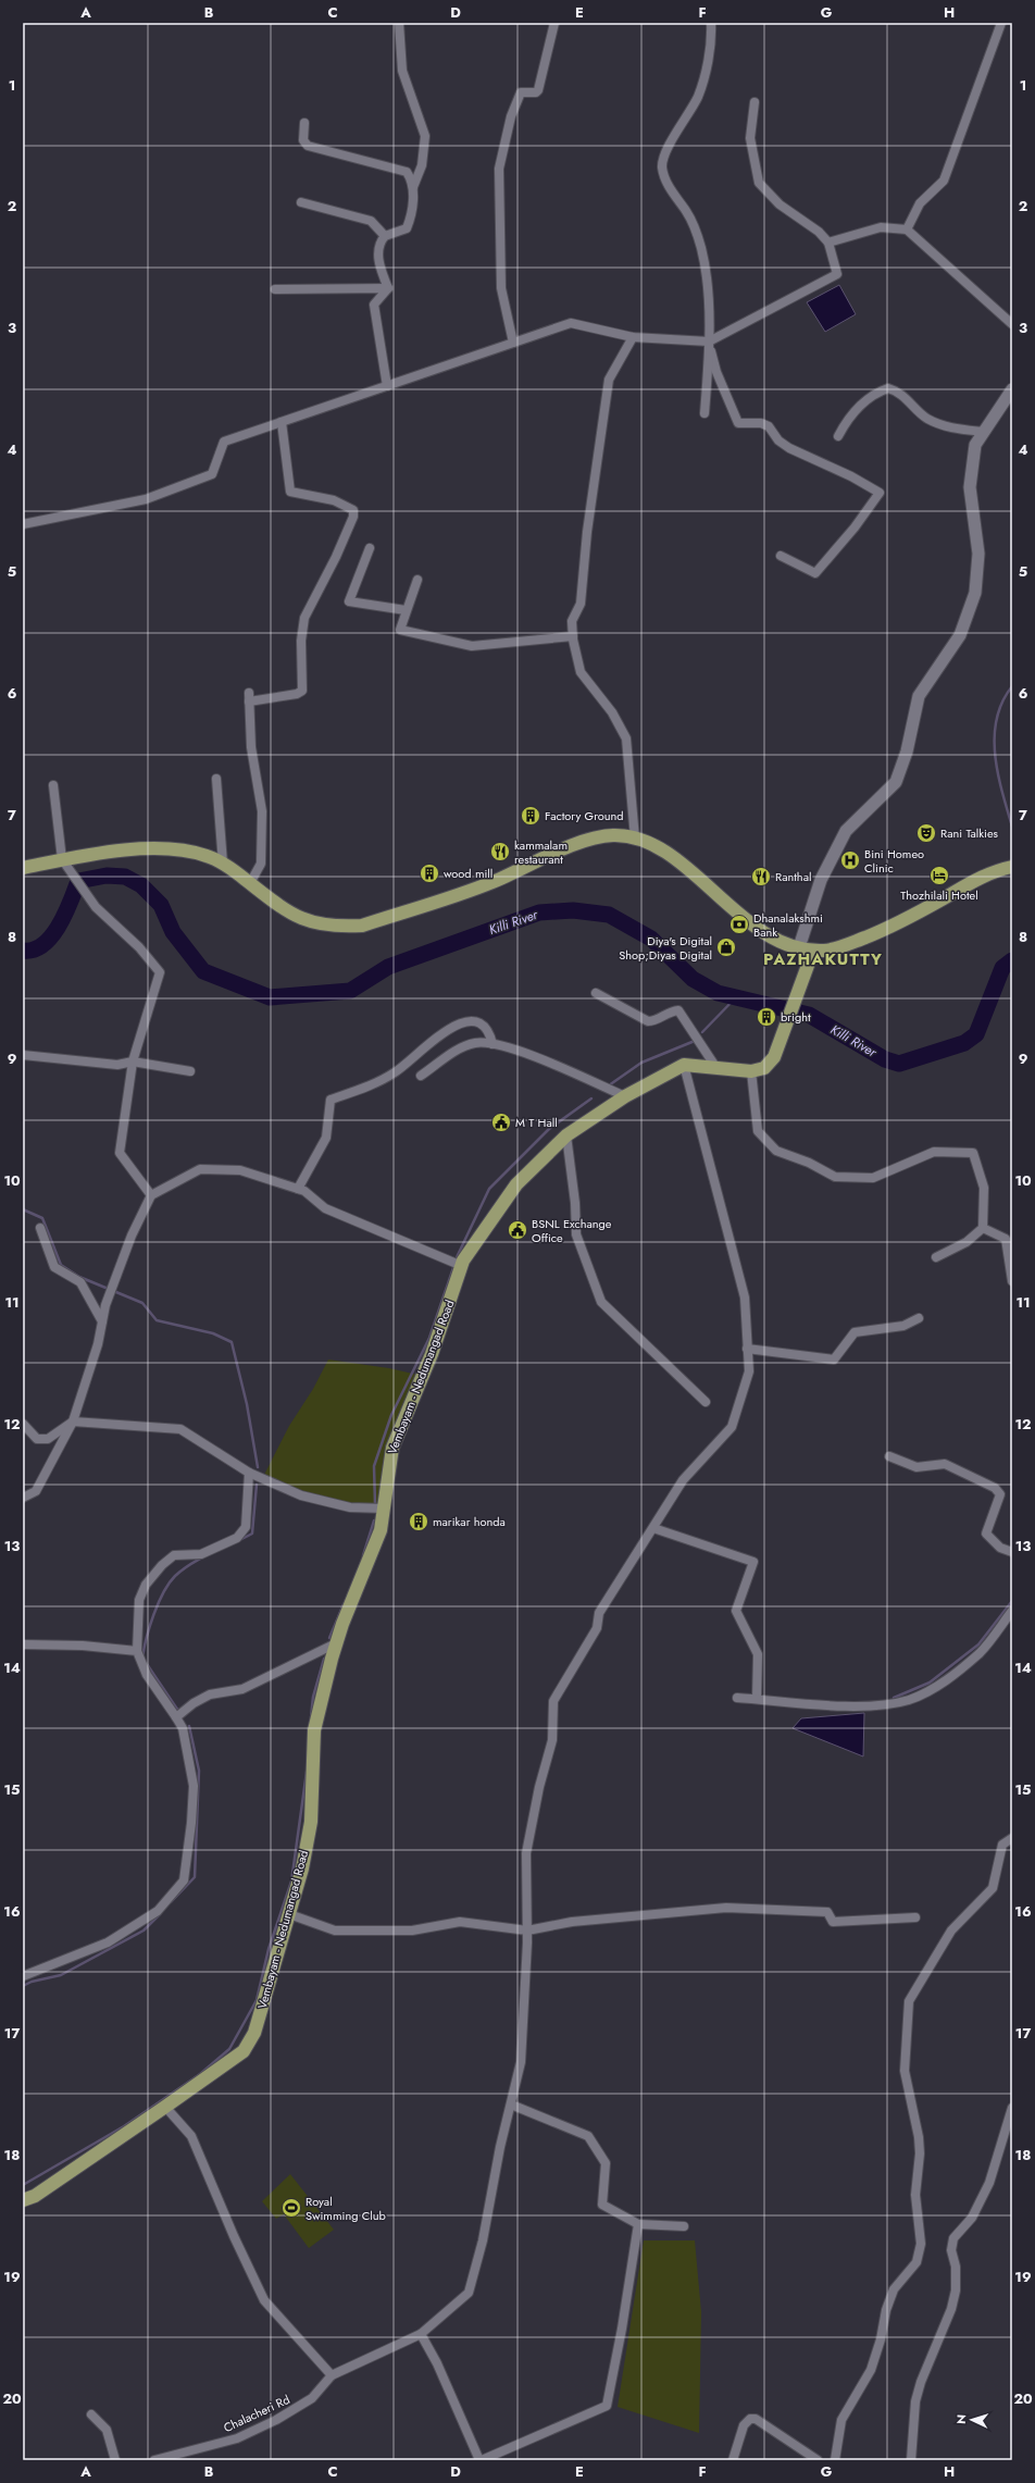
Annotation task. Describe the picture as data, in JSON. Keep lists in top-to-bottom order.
{
  "streets": {
    "main road": ["Vembayam - Nedumangad Road"],
    "street": ["Chalacheri Rd"]
  },
  "districts": ["PAZHAKUTTY"],
  "water": ["Killi River"],
  "places": {
    "building": [
      "Factory Ground",
      "wood mill",
      "bright",
      "marikar honda"
    ],
    "theatre": ["Rani Talkies"],
    "restaurant": ["kammalam restaurant", "Ranthal"],
    "hospital": ["Bini Homeo Clinic"],
    "hotel": ["Thozhilali Hotel"],
    "bank": ["Dhanalakshmi Bank"],
    "shop": ["Diya's Digital Shop;Diyas Digital"],
    "public building": ["M T Hall", "BSNL Exchange Office"],
    "sports": ["Royal Swimming Club"]
  },
  "north": "left",
  "grid": {
    "columns": [
      "A",
      "B",
      "C",
      "D",
      "E",
      "F",
      "G",
      "H"
    ],
    "rows": [
      "1",
      "2",
      "3",
      "4",
      "5",
      "6",
      "7",
      "8",
      "9",
      "10",
      "11",
      "12",
      "13",
      "14",
      "15",
      "16",
      "17",
      "18",
      "19",
      "20"
    ]
  }
}
